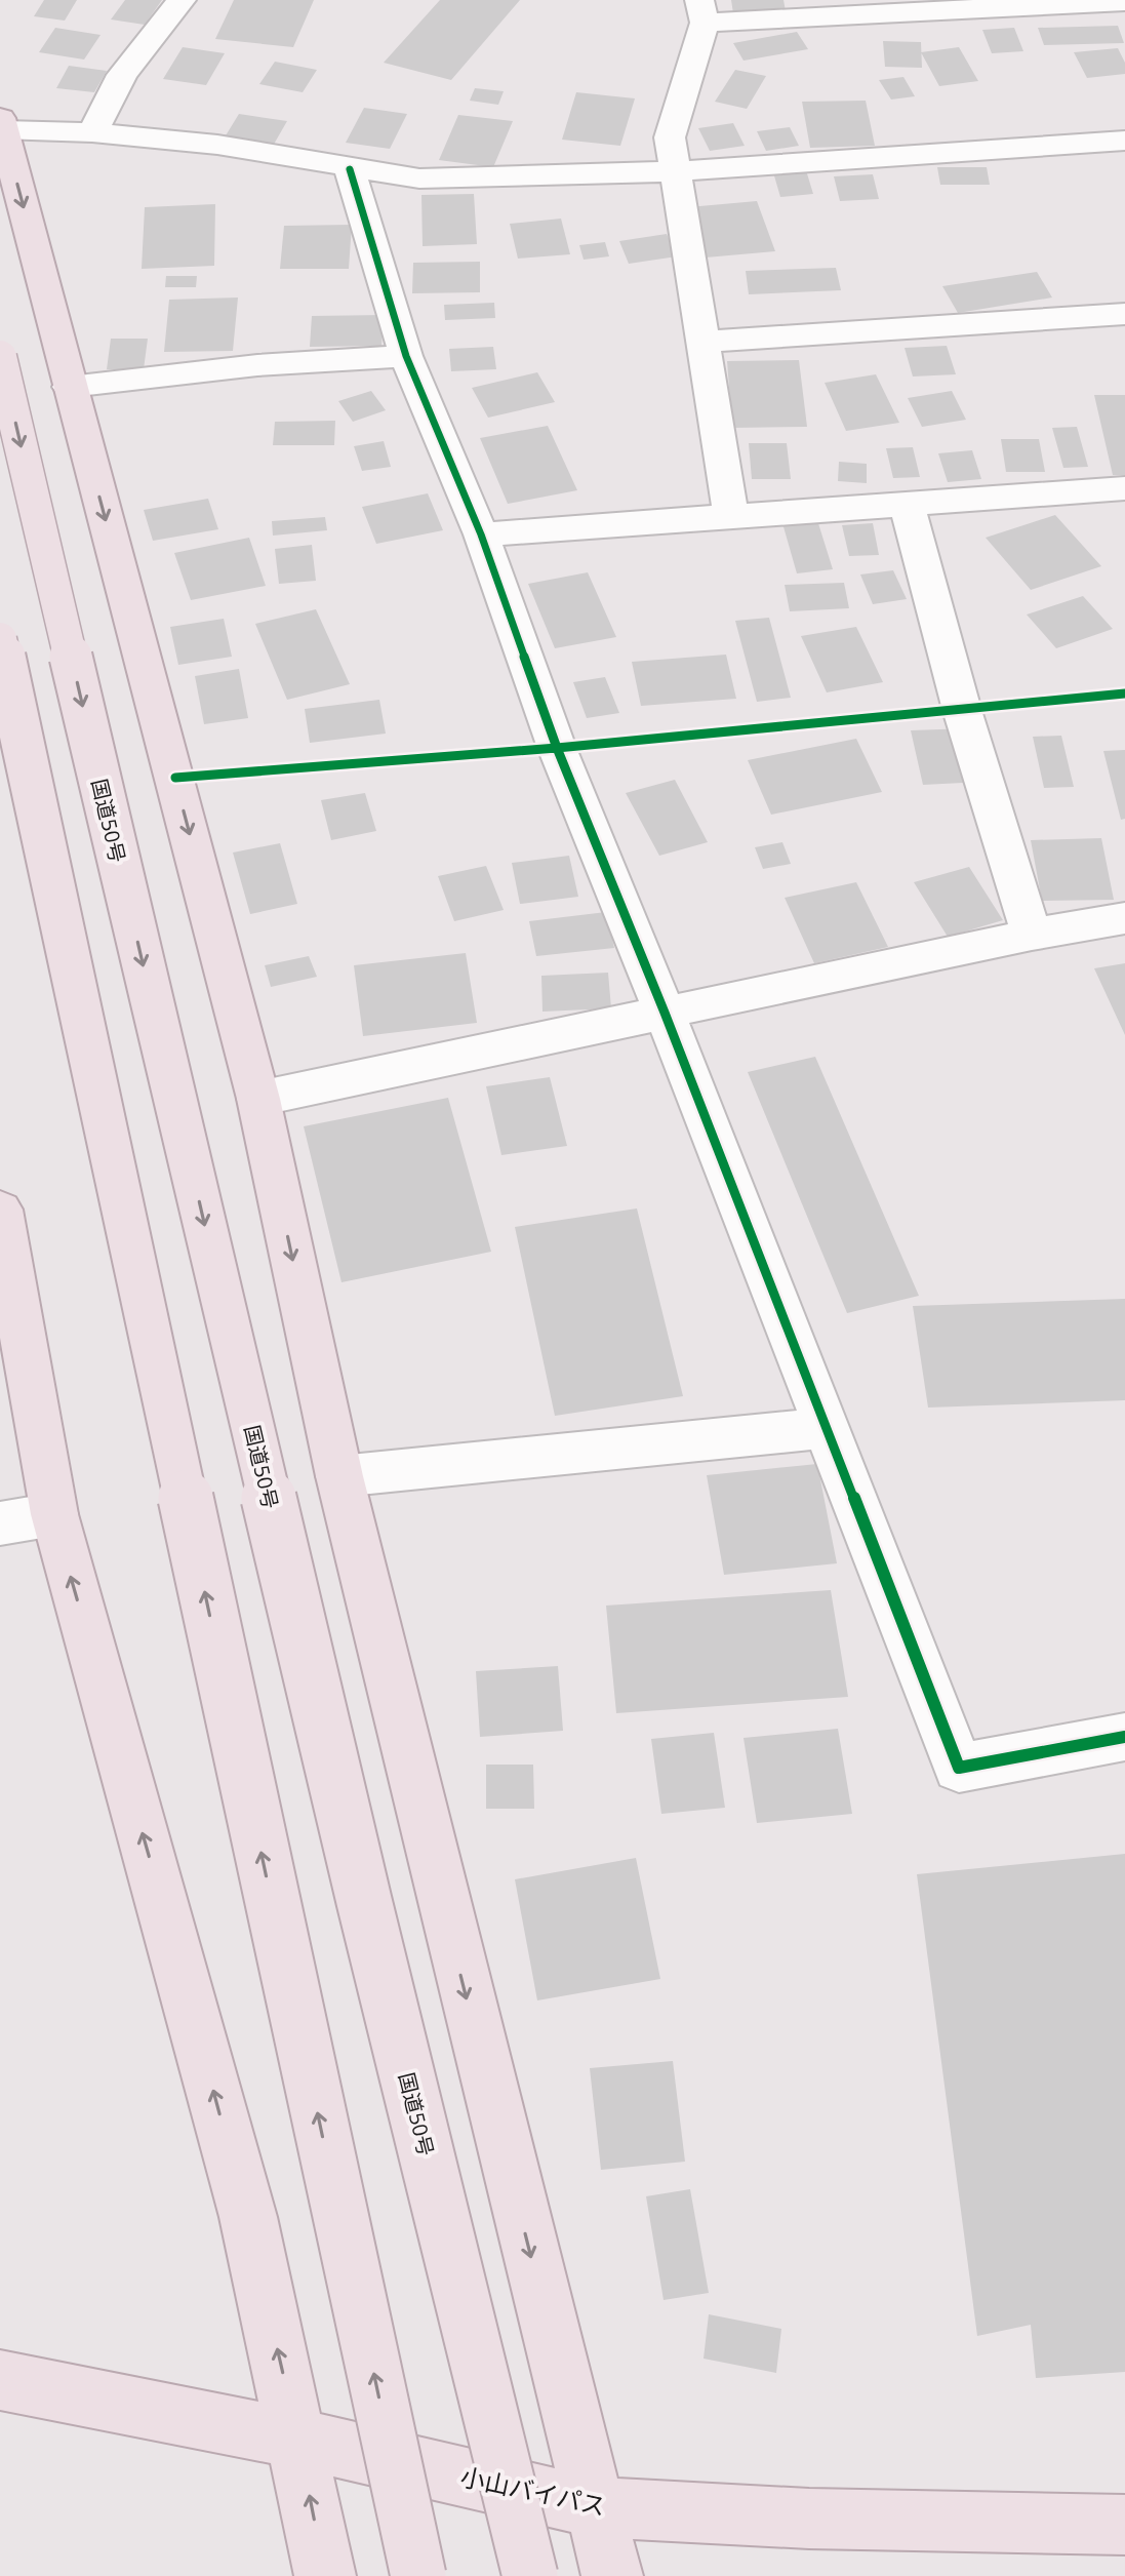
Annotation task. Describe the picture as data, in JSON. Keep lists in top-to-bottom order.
{
  "streets": {
    "highway": ["国道50号", "小山バイパス"]
  }
}
